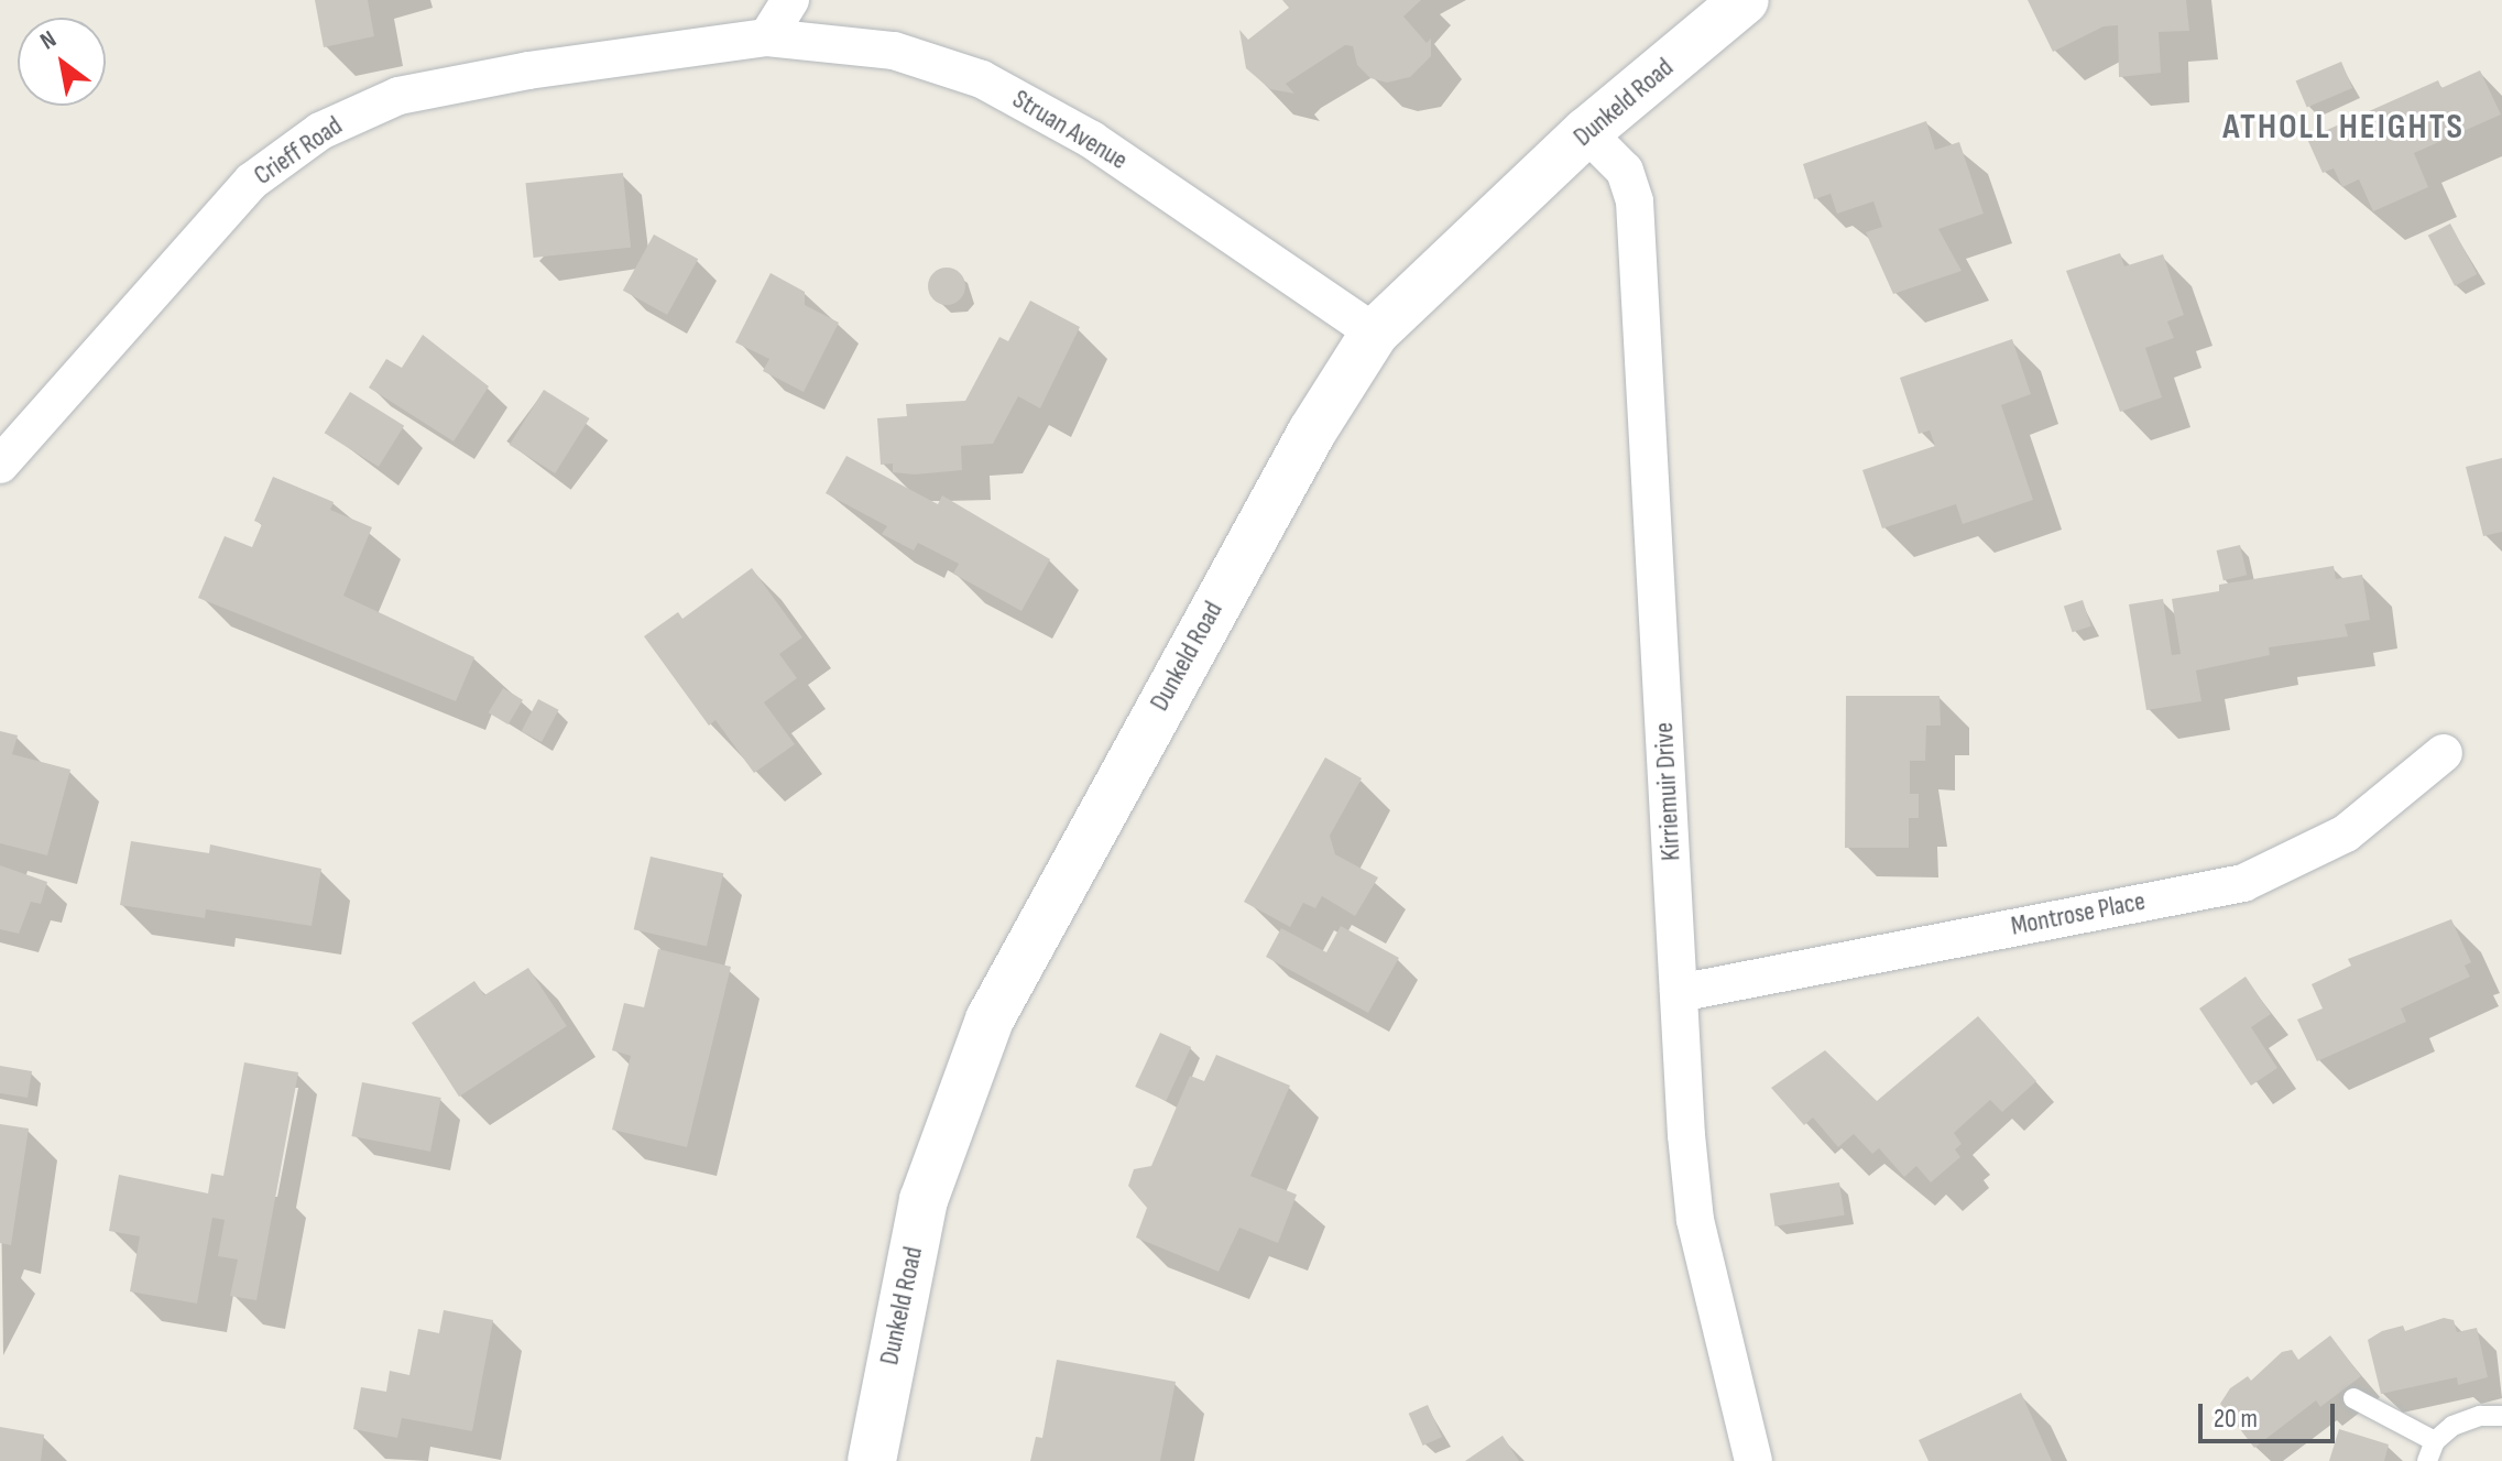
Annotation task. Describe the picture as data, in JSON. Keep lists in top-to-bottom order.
{
  "streets": {
    "main road": ["Dunkeld Road"],
    "street": [
      "Struan Avenue",
      "Crieff Road",
      "Kirriemuir Drive",
      "Montrose Place"
    ]
  },
  "crossings": [
    ["Dunkeld Road", "Struan Avenue"],
    ["Dunkeld Road", "Kirriemuir Drive"],
    ["Struan Avenue", "Crieff Road"],
    ["Kirriemuir Drive", "Montrose Place"]
  ],
  "districts": ["ATHOLL HEIGHTS"],
  "scale_bar": "20 m",
  "north": "top left"
}
